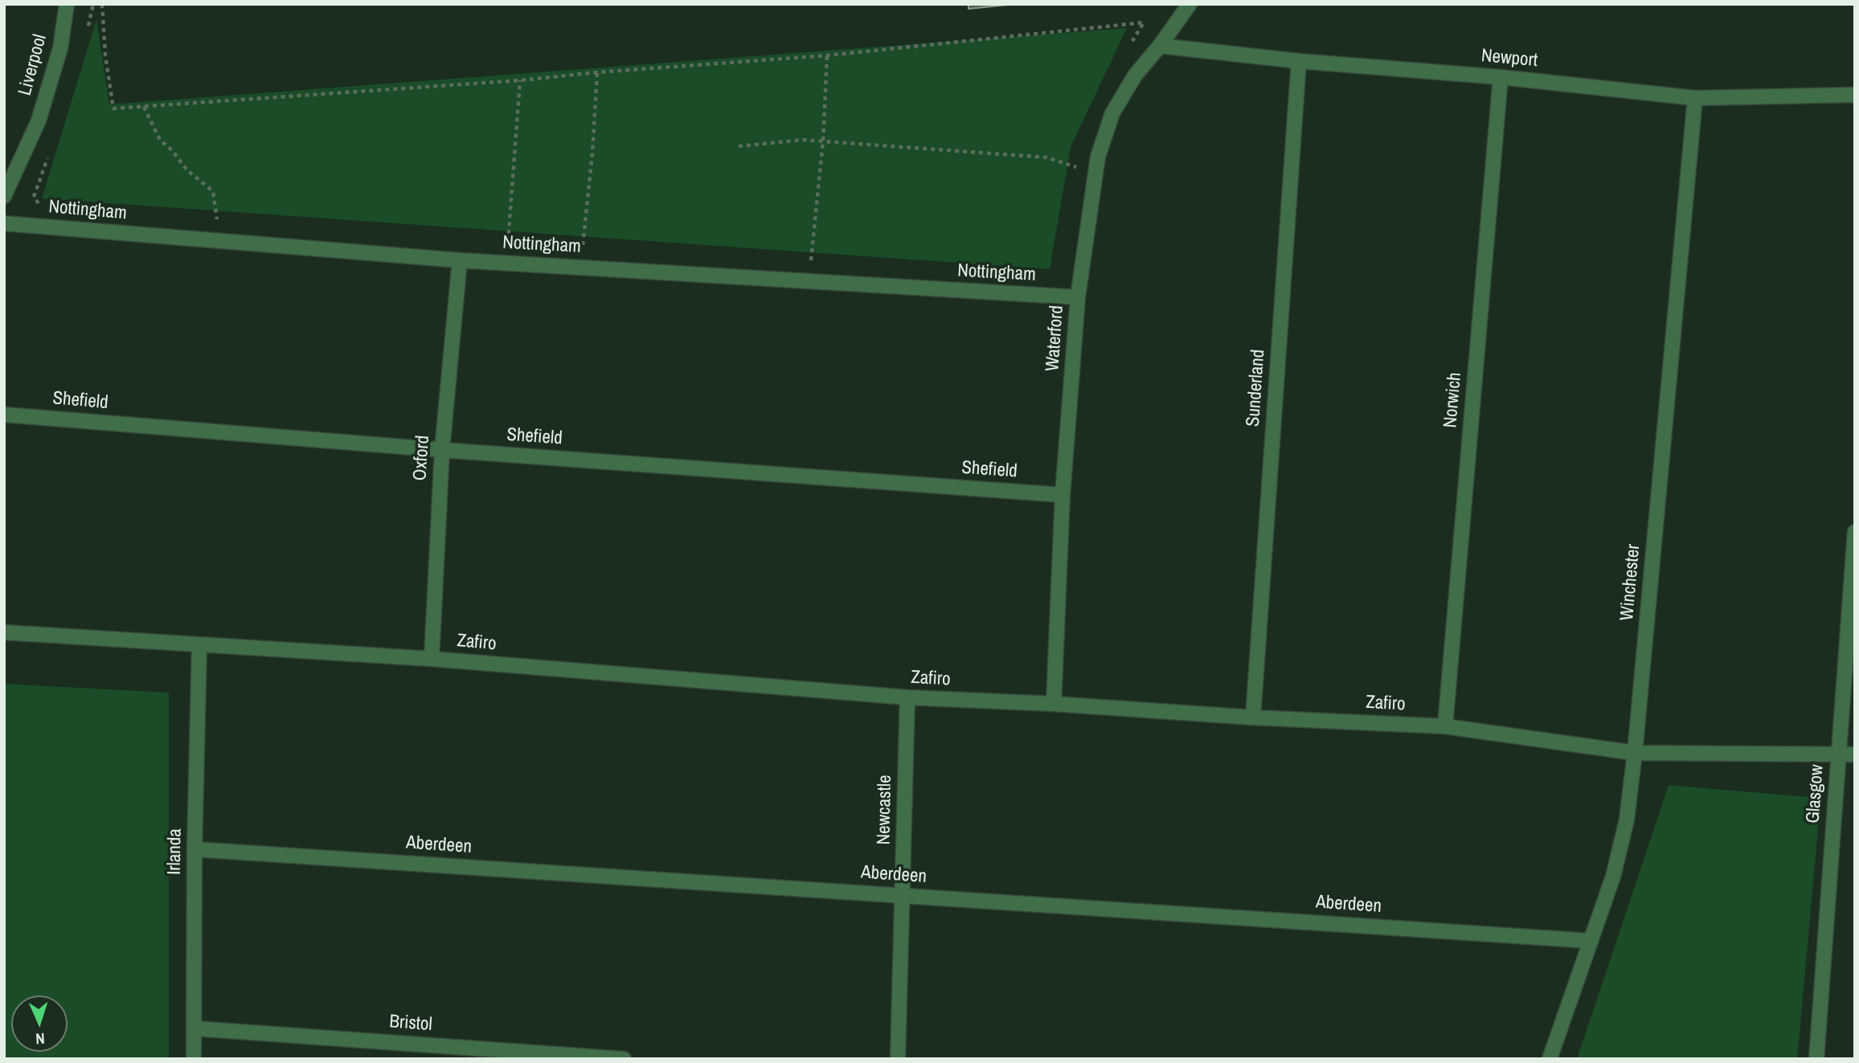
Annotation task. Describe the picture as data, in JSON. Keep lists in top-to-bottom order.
{
  "streets": {
    "street": [
      "Newport",
      "Liverpool",
      "Nottingham",
      "Waterford",
      "Sunderland",
      "Norwich",
      "Shefield",
      "Oxford",
      "Winchester",
      "Zafiro",
      "Glasgow",
      "Newcastle",
      "Aberdeen",
      "Irlanda",
      "Bristol"
    ]
  },
  "crossings": [
    ["Newport", "Waterford"],
    ["Newport", "Sunderland"],
    ["Newport", "Norwich"],
    ["Newport", "Winchester"],
    ["Nottingham", "Waterford"],
    ["Nottingham", "Oxford"],
    ["Waterford", "Shefield"],
    ["Waterford", "Zafiro"],
    ["Sunderland", "Zafiro"],
    ["Norwich", "Zafiro"],
    ["Shefield", "Oxford"],
    ["Oxford", "Zafiro"],
    ["Winchester", "Zafiro"],
    ["Winchester", "Aberdeen"],
    ["Zafiro", "Glasgow"],
    ["Zafiro", "Newcastle"],
    ["Zafiro", "Irlanda"],
    ["Newcastle", "Aberdeen"],
    ["Aberdeen", "Irlanda"],
    ["Irlanda", "Bristol"]
  ],
  "north": "bottom"
}
